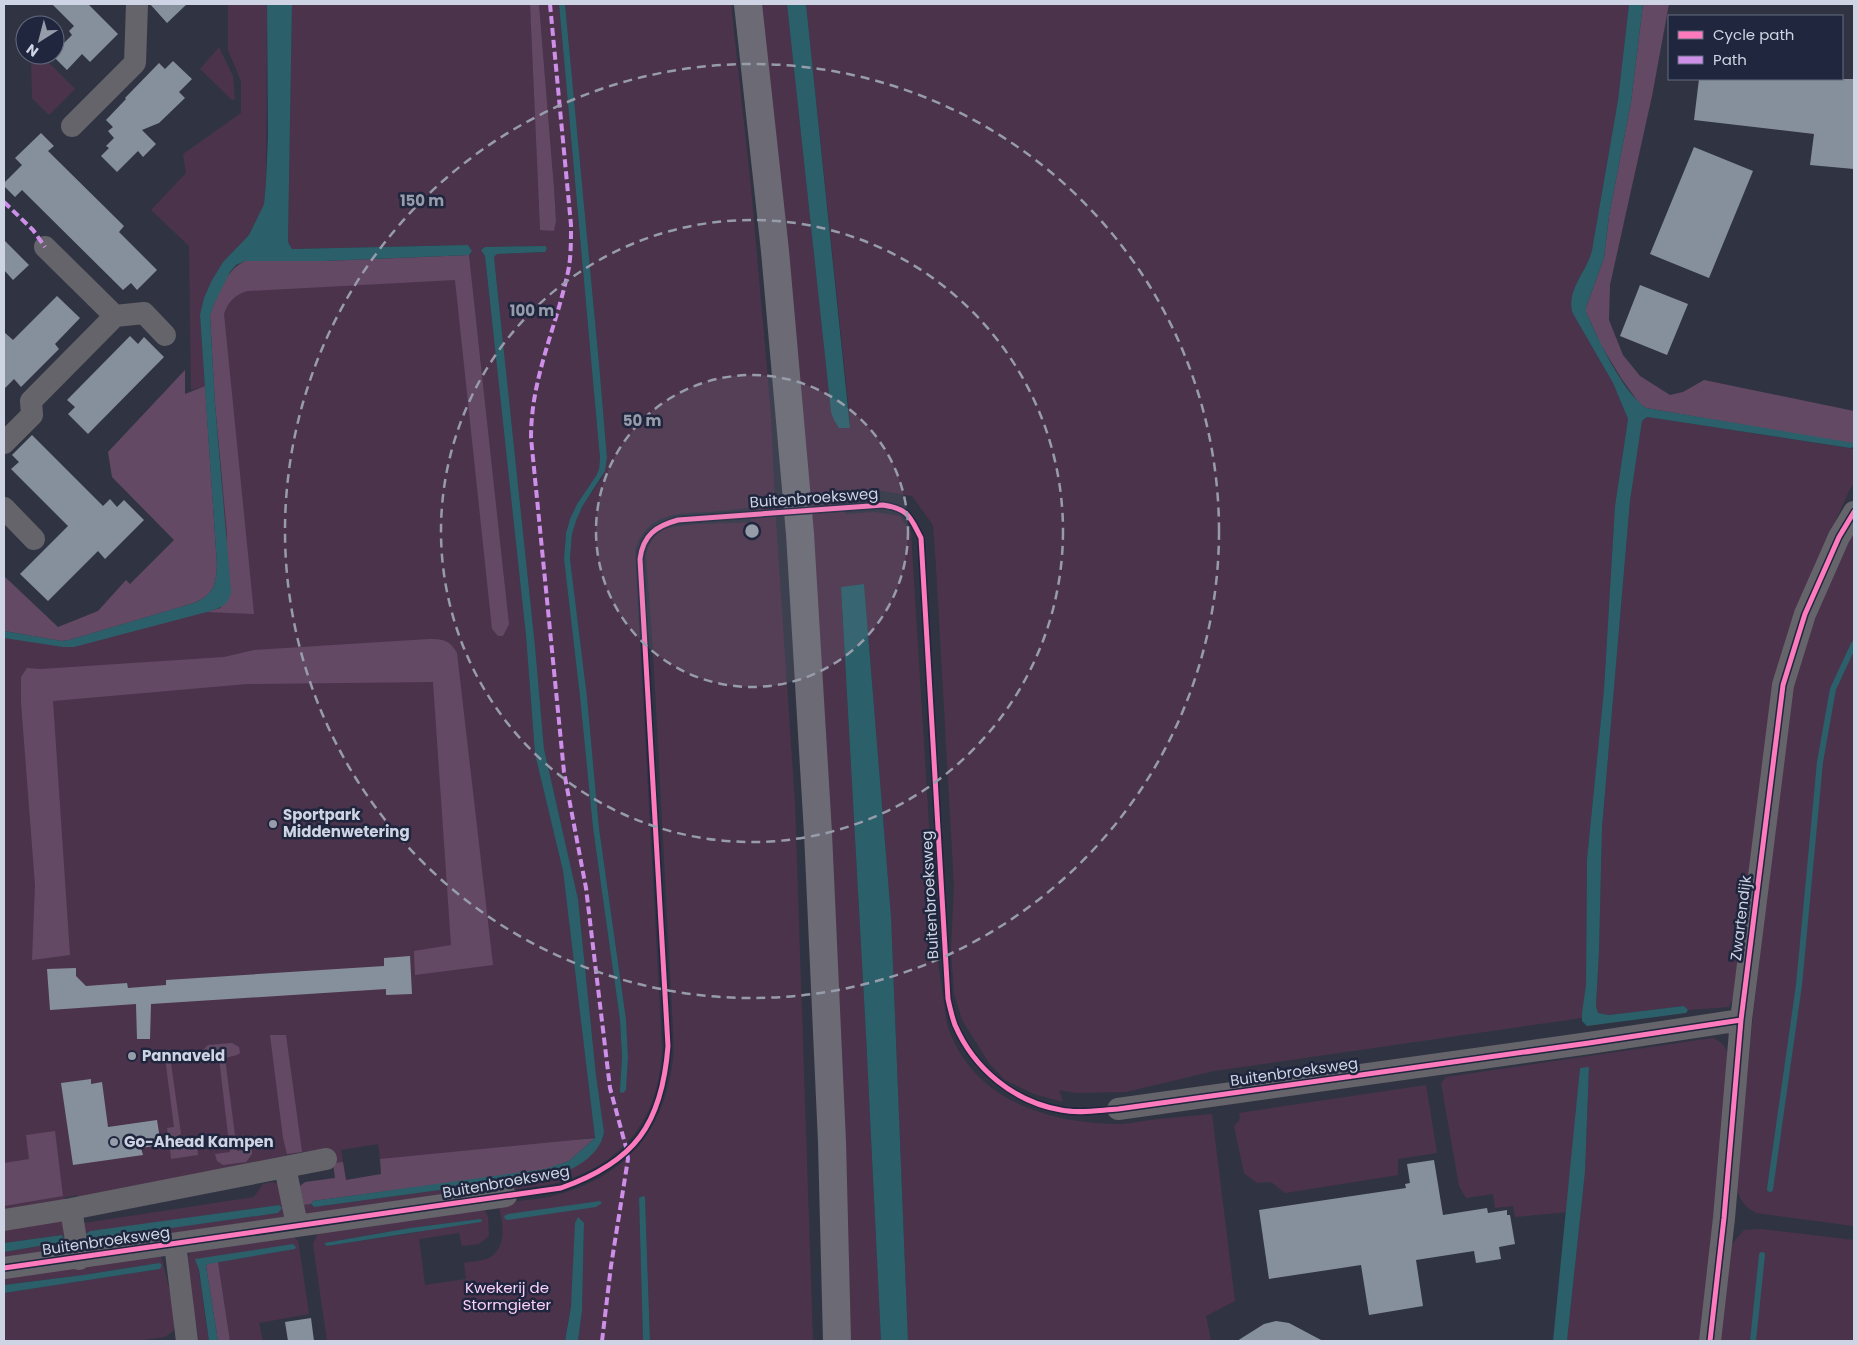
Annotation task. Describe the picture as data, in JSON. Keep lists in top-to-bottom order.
{
  "streets": {
    "street": ["Buitenbroeksweg", "Zwartendijk"]
  },
  "crossings": [
    ["Buitenbroeksweg", "Zwartendijk"]
  ],
  "parks": ["Kwekerij de Stormgieter"],
  "places": ["Sportpark Middenwetering", "Pannaveld", "Go-Ahead Kampen"],
  "legend": ["Cycle path", "Path"],
  "north": "bottom left",
  "rings": ["150 m", "100 m", "50 m"]
}
